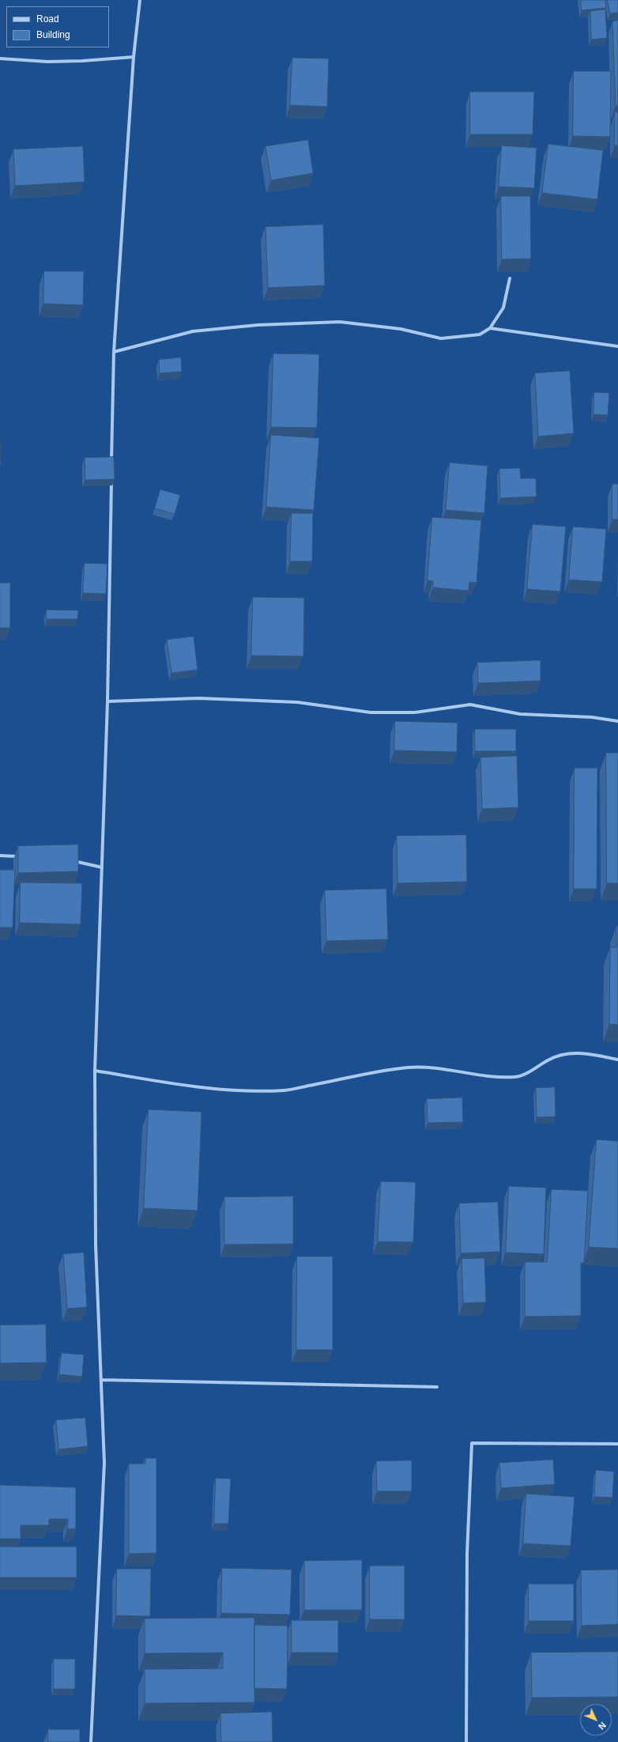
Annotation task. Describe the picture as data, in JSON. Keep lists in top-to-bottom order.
{
  "legend": ["Road", "Building"],
  "north": "bottom right"
}
